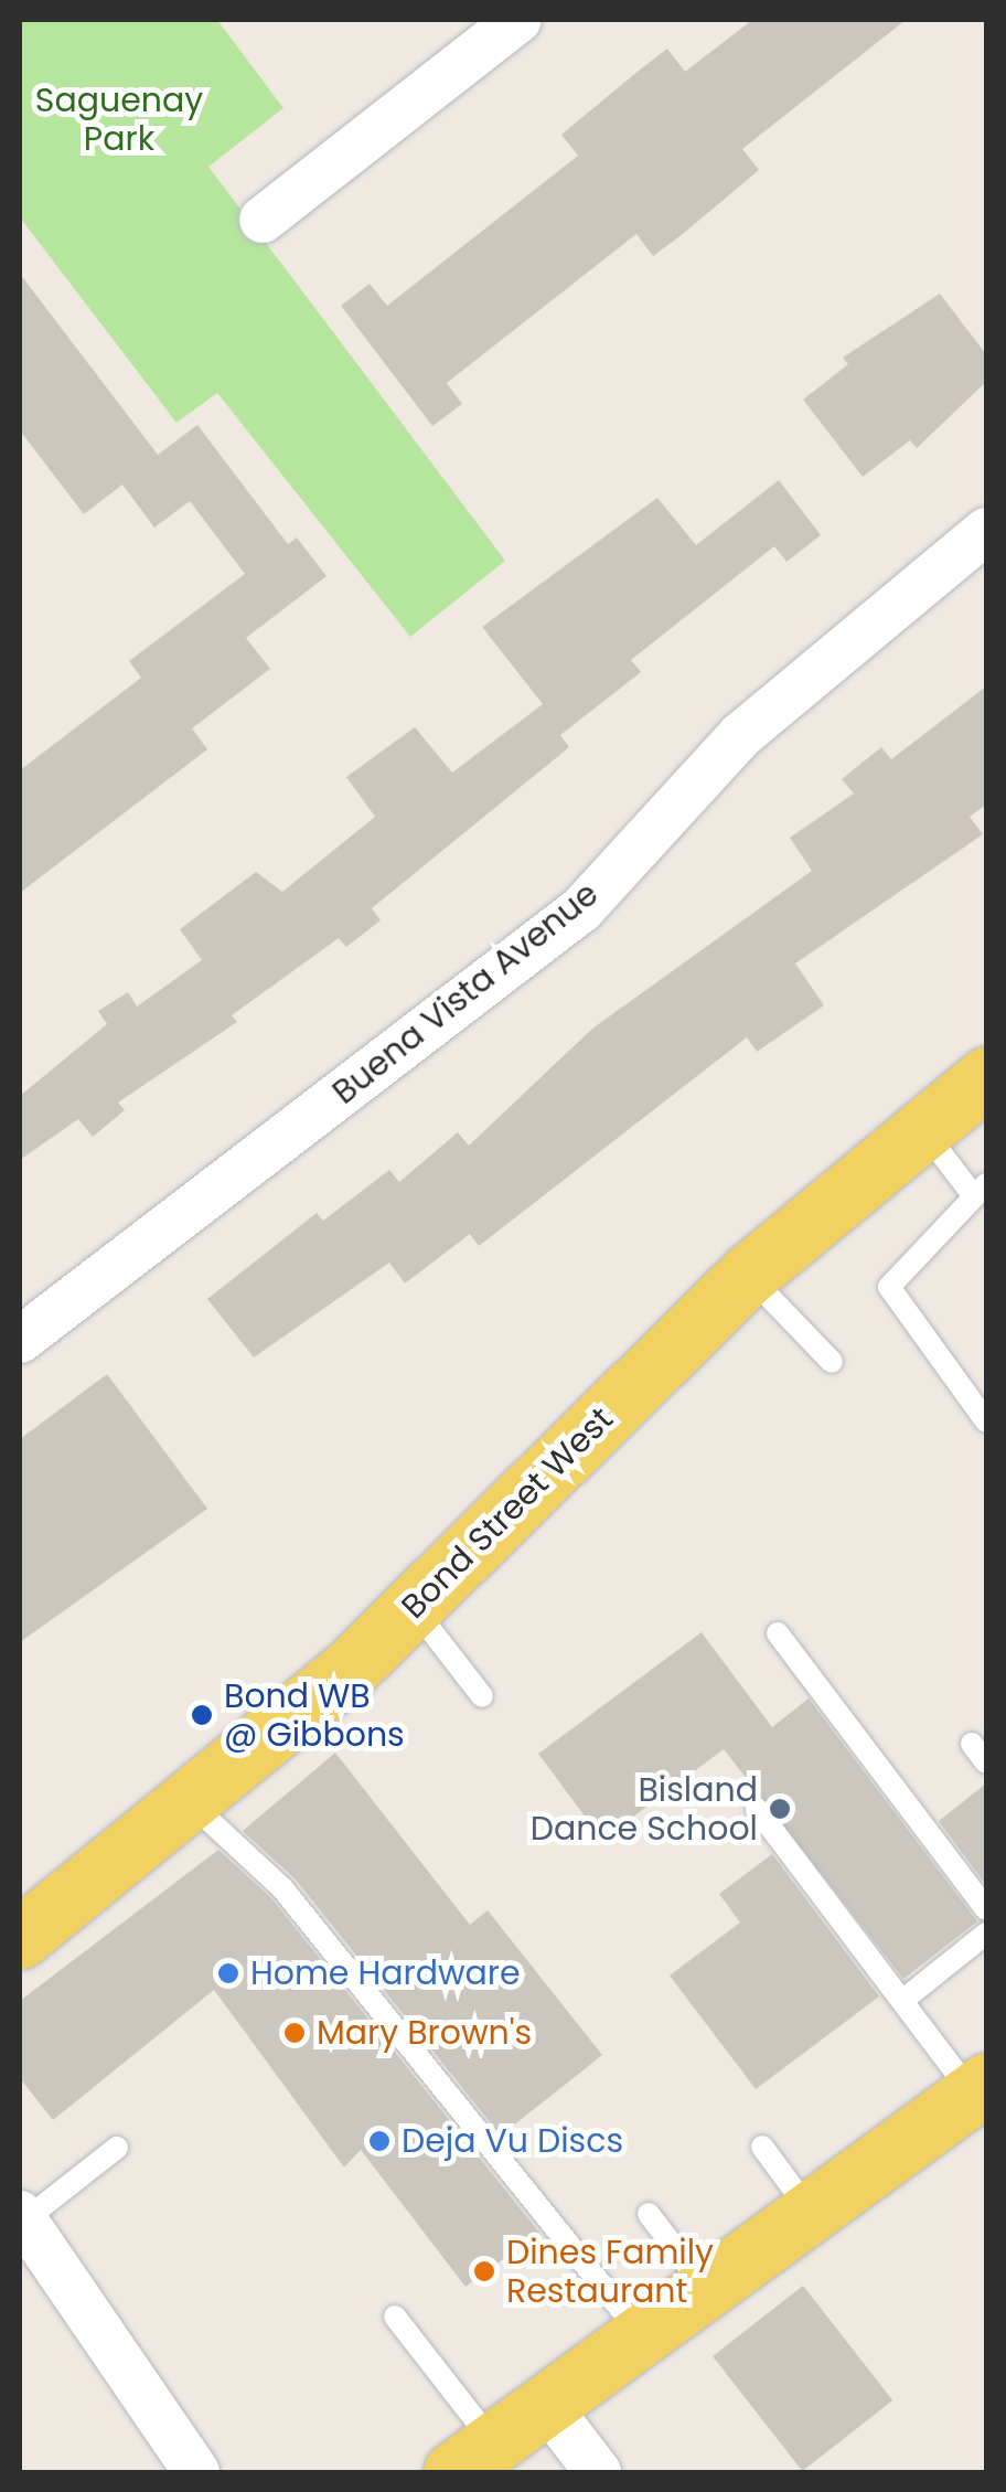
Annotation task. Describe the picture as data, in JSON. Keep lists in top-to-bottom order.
{
  "streets": {
    "main road": ["Bond Street West"],
    "street": ["Buena Vista Avenue"]
  },
  "parks": ["Saguenay Park"],
  "places": [
    "Bond WB @ Gibbons",
    "Bisland Dance School",
    "Home Hardware",
    "Mary Brown's",
    "Deja Vu Discs",
    "Dines Family Restaurant"
  ]
}
